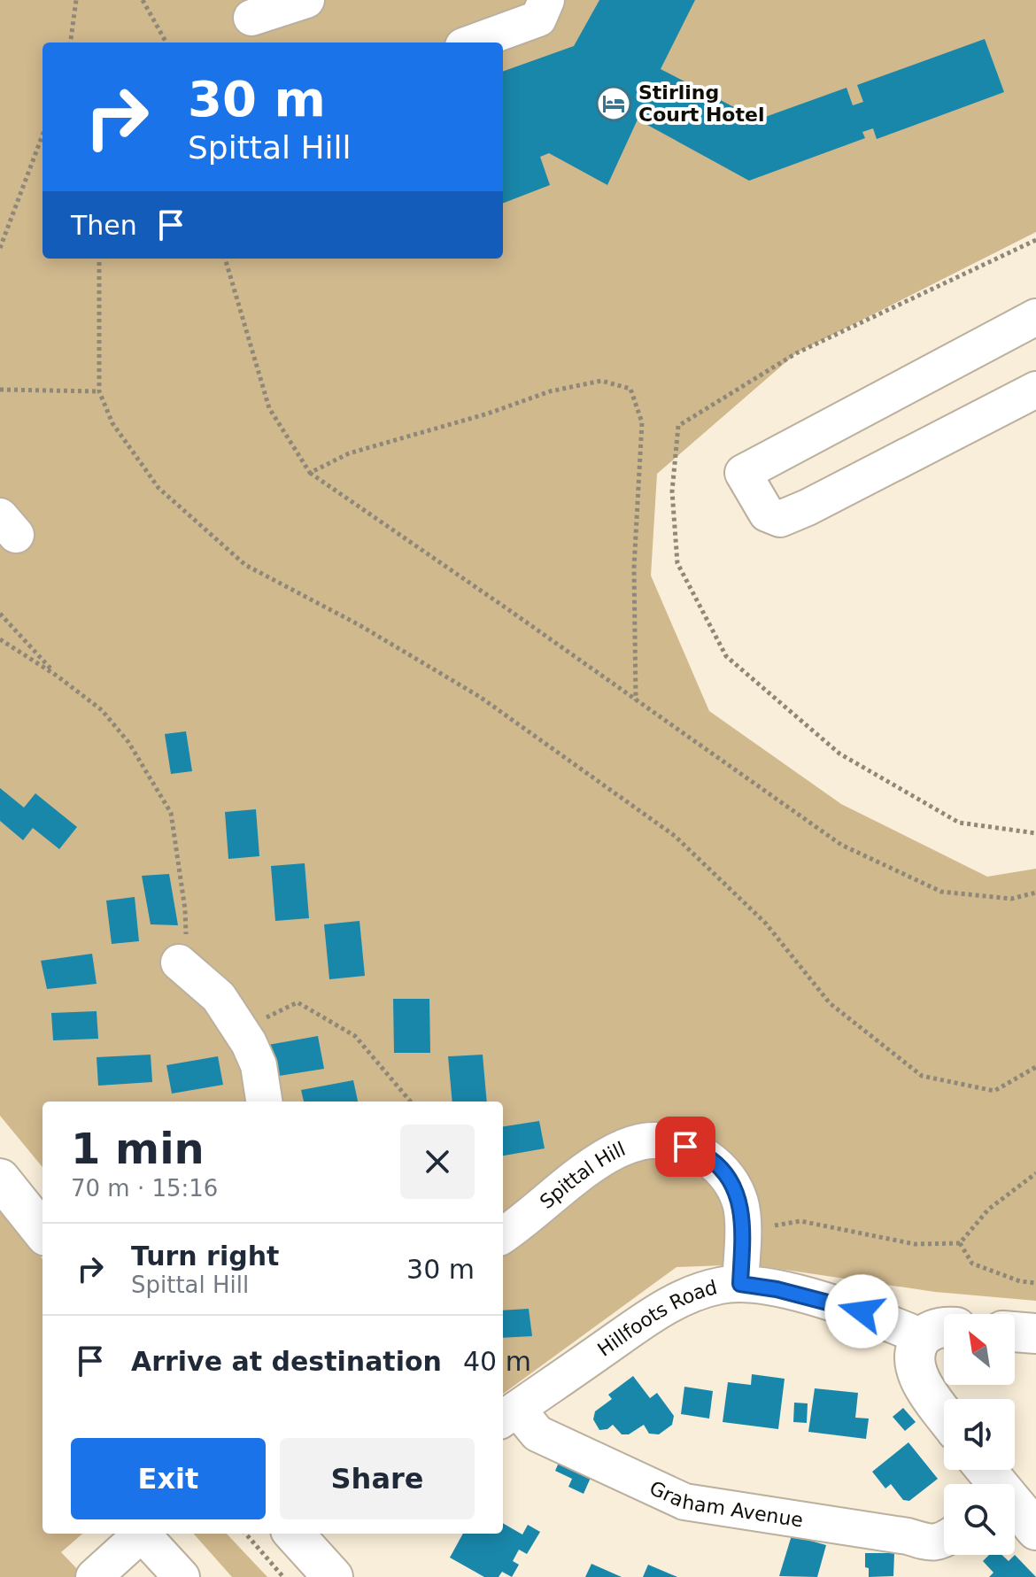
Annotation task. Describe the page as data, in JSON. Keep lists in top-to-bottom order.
{
  "streets": {
    "street": ["Spittal Hill", "Hillfoots Road", "Graham Avenue"]
  },
  "crossings": [
    ["Spittal Hill", "Hillfoots Road"],
    ["Hillfoots Road", "Graham Avenue"]
  ],
  "places": {
    "hotel": ["Stirling Court Hotel"]
  },
  "north": "top left",
  "page": {
    "turn": ["30 m", "Spittal Hill"],
    "then": "Then",
    "heading": ["1 min", "70 m · 15:16"],
    "list": [
      {
        "name": "Turn right",
        "note": "Spittal Hill",
        "value": "30 m"
      },
      {
        "name": "Arrive at destination",
        "value": "40 m"
      }
    ],
    "buttons": ["Exit", "Share"]
  }
}
